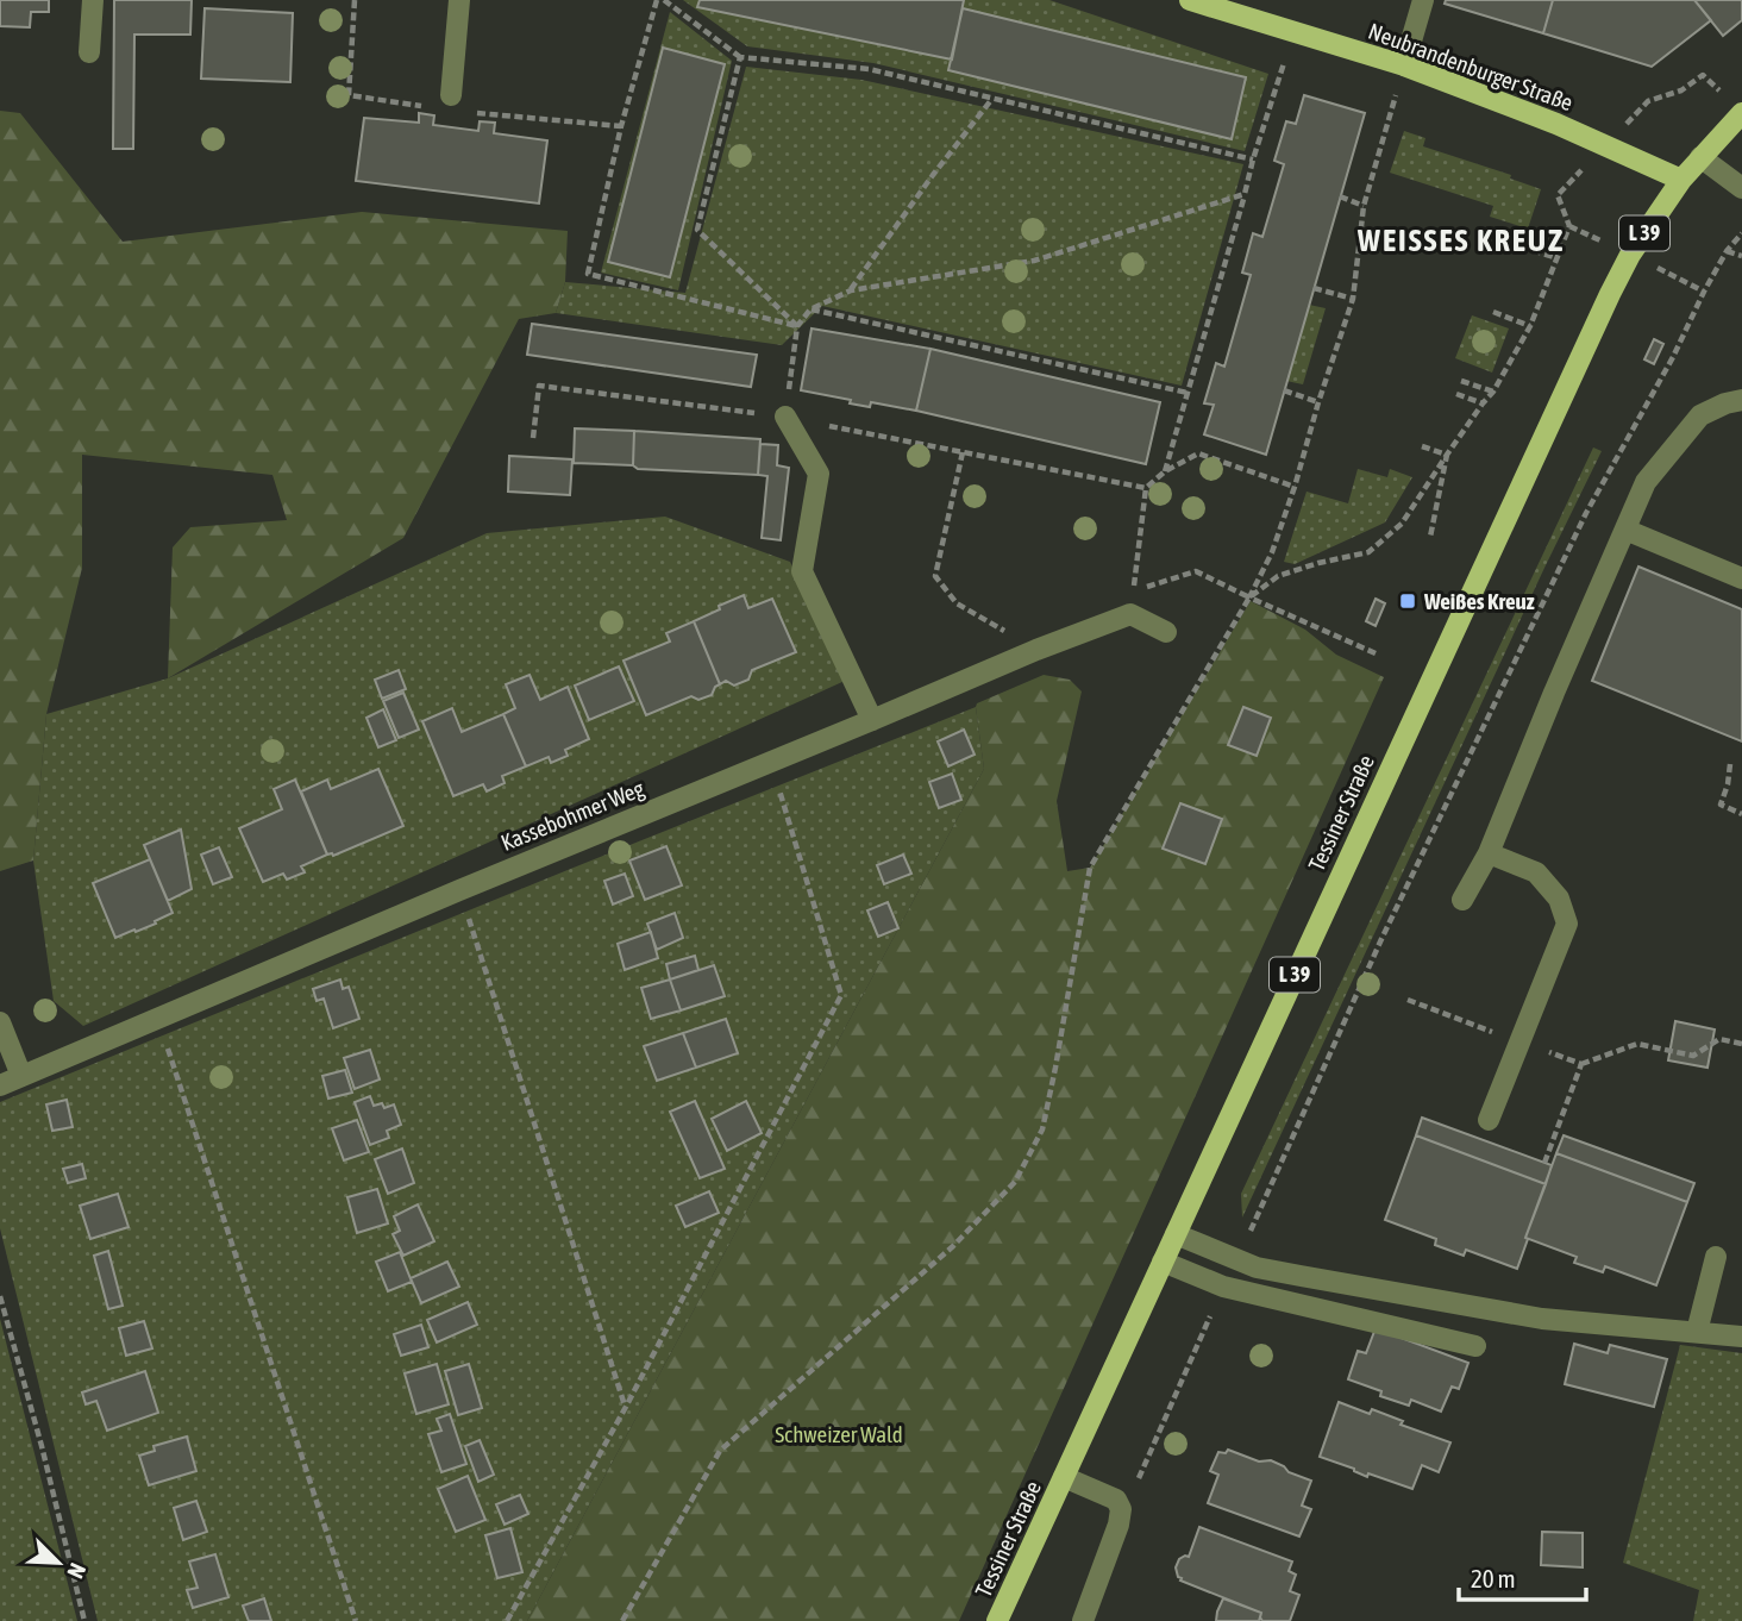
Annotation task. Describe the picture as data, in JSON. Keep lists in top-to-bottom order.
{
  "streets": {
    "main road": ["Neubrandenburger Straße", "L 39", "Tessiner Straße"],
    "street": ["Kassebohmer Weg"]
  },
  "crossings": [
    ["Neubrandenburger Straße", "Tessiner Straße"]
  ],
  "districts": ["WEISSES KREUZ"],
  "parks": ["Schweizer Wald"],
  "places": {
    "transit": ["Weißes Kreuz"]
  },
  "scale_bar": "20 m",
  "north": "bottom right"
}
